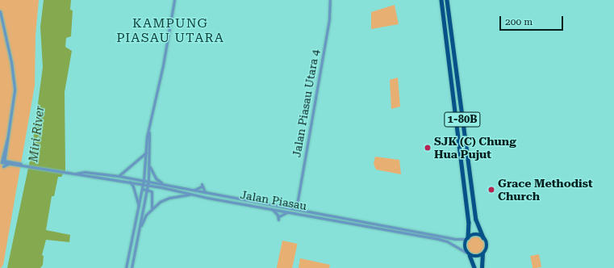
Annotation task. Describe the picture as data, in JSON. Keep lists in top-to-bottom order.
{
  "streets": {
    "highway": ["1-80B"],
    "street": ["Jalan Piasau Utara 4", "Jalan Piasau"]
  },
  "crossings": [
    ["Jalan Piasau Utara 4", "Jalan Piasau"],
    ["1-80B", "Jalan Piasau"]
  ],
  "districts": ["KAMPUNG PIASAU UTARA"],
  "water": ["Miri River"],
  "places": ["SJK (C) Chung Hua Pujut", "Grace Methodist Church"],
  "scale_bar": "200 m"
}
